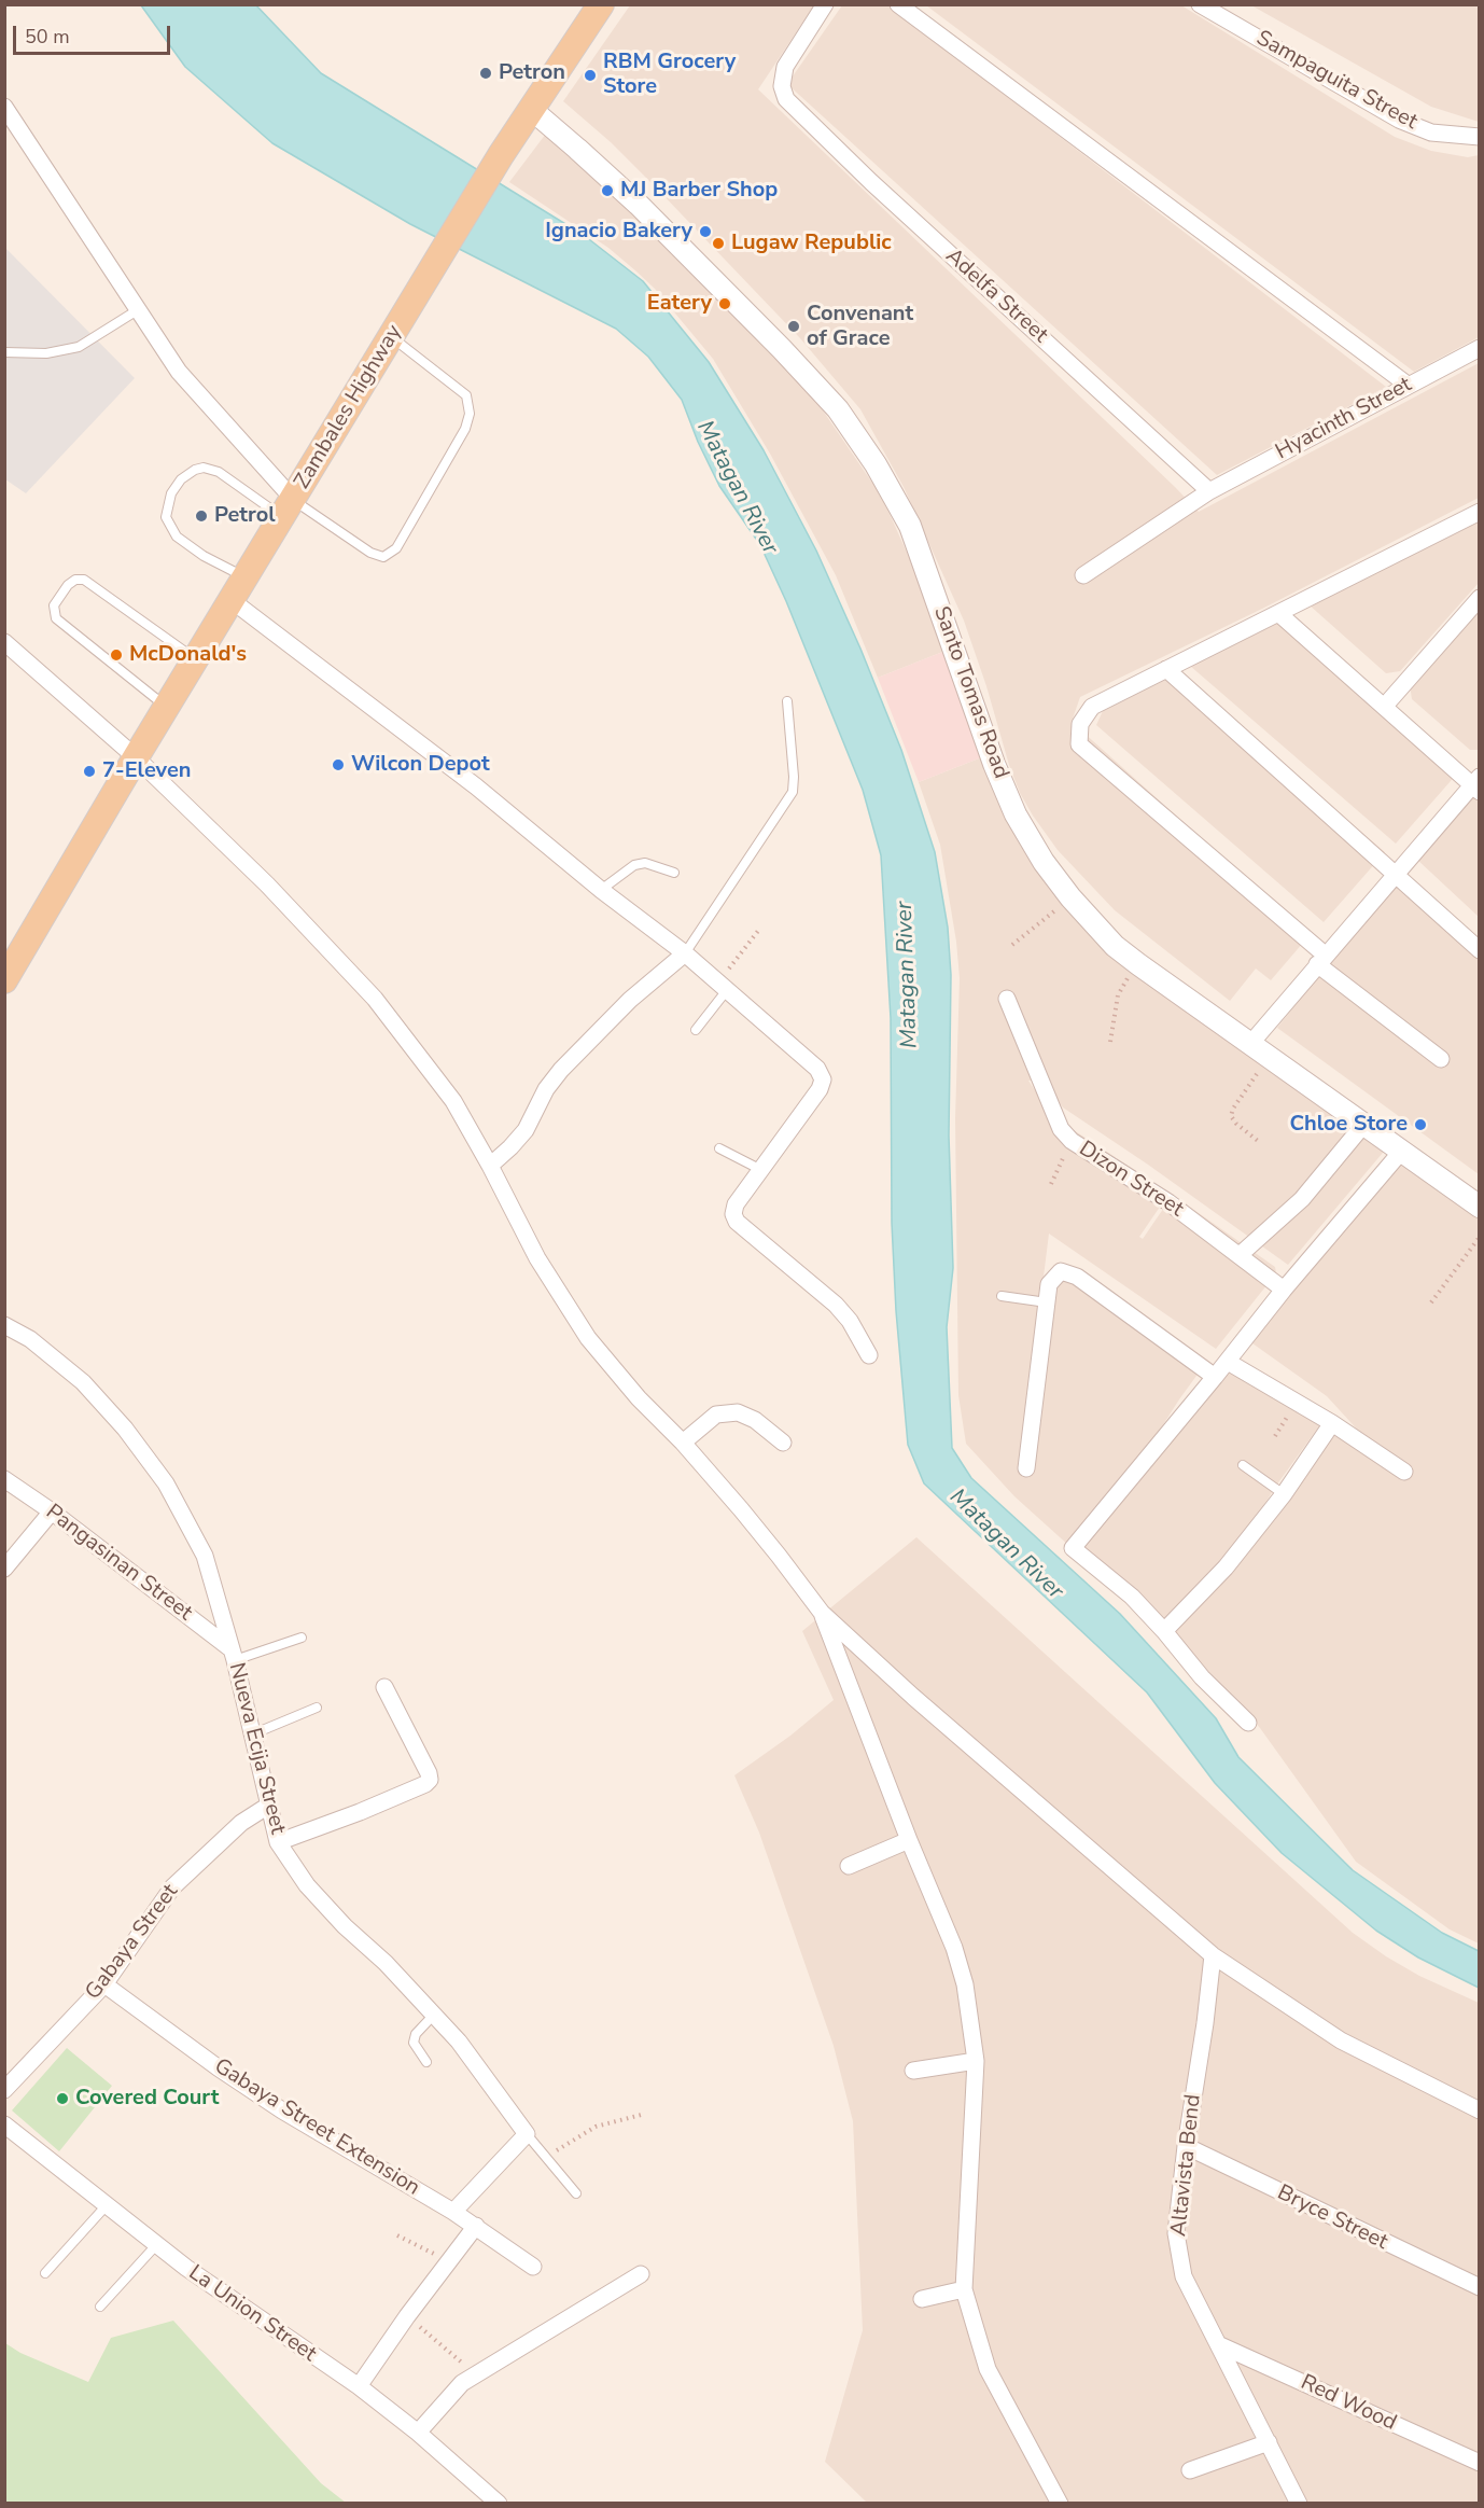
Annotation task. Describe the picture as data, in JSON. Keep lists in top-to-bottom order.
{
  "streets": {
    "main road": ["Zambales Highway"],
    "street": [
      "Sampaguita Street",
      "Adelfa Street",
      "Hyacinth Street",
      "Santo Tomas Road",
      "Dizon Street",
      "Pangasinan Street",
      "Nueva Ecija Street",
      "Gabaya Street",
      "Gabaya Street Extension",
      "Altavista Bend",
      "Bryce Street",
      "La Union Street",
      "Red Wood"
    ]
  },
  "crossings": [
    ["Adelfa Street", "Hyacinth Street"],
    ["Zambales Highway", "Santo Tomas Road"],
    ["Pangasinan Street", "Nueva Ecija Street"],
    ["Nueva Ecija Street", "Gabaya Street"],
    ["Gabaya Street", "Gabaya Street Extension"],
    ["Altavista Bend", "Bryce Street"],
    ["Altavista Bend", "Red Wood"]
  ],
  "water": ["Matagan River"],
  "places": [
    "Petron",
    "RBM Grocery Store",
    "MJ Barber Shop",
    "Ignacio Bakery",
    "Lugaw Republic",
    "Eatery",
    "Convenant of Grace",
    "Petrol",
    "McDonald's",
    "Wilcon Depot",
    "7-Eleven",
    "Chloe Store",
    "Covered Court"
  ],
  "scale_bar": "50 m"
}
